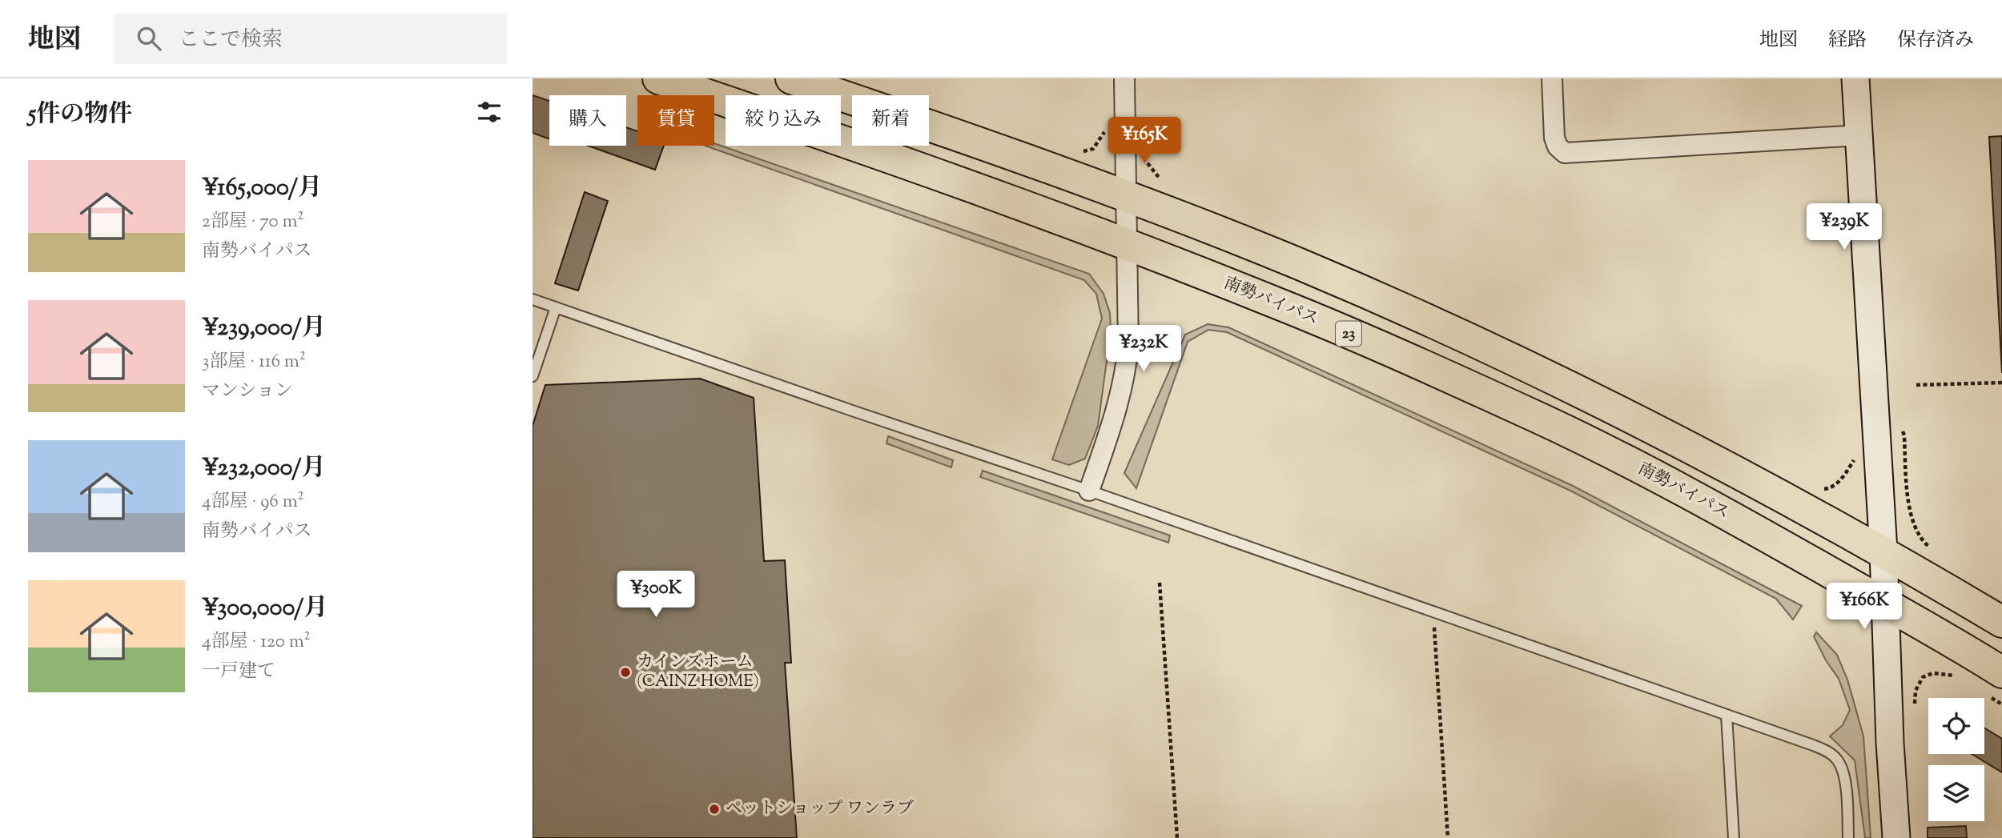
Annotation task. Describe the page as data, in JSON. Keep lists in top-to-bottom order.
{
  "streets": {
    "highway": ["南勢バイパス", "23"]
  },
  "places": ["カインズホーム (CAINZ HOME)", "ペットショップ ワンラブ"],
  "page": {
    "header": "地図",
    "search": "ここで検索",
    "nav": ["地図", "経路", "保存済み"],
    "heading": "5件の物件",
    "chip": [
      "購入",
      "賃貸",
      "絞り込み",
      "新着"
    ],
    "price": [
      "¥165K",
      "¥239K",
      "¥232K",
      "¥300K",
      "¥166K"
    ],
    "list": [
      {
        "name": "¥165,000/月",
        "note": "2部屋 · 70 m² · 南勢バイパス"
      },
      {
        "name": "¥239,000/月",
        "note": "3部屋 · 116 m² · マンション"
      },
      {
        "name": "¥232,000/月",
        "note": "4部屋 · 96 m² · 南勢バイパス"
      },
      {
        "name": "¥300,000/月",
        "note": "4部屋 · 120 m² · 一戸建て"
      }
    ]
  }
}
